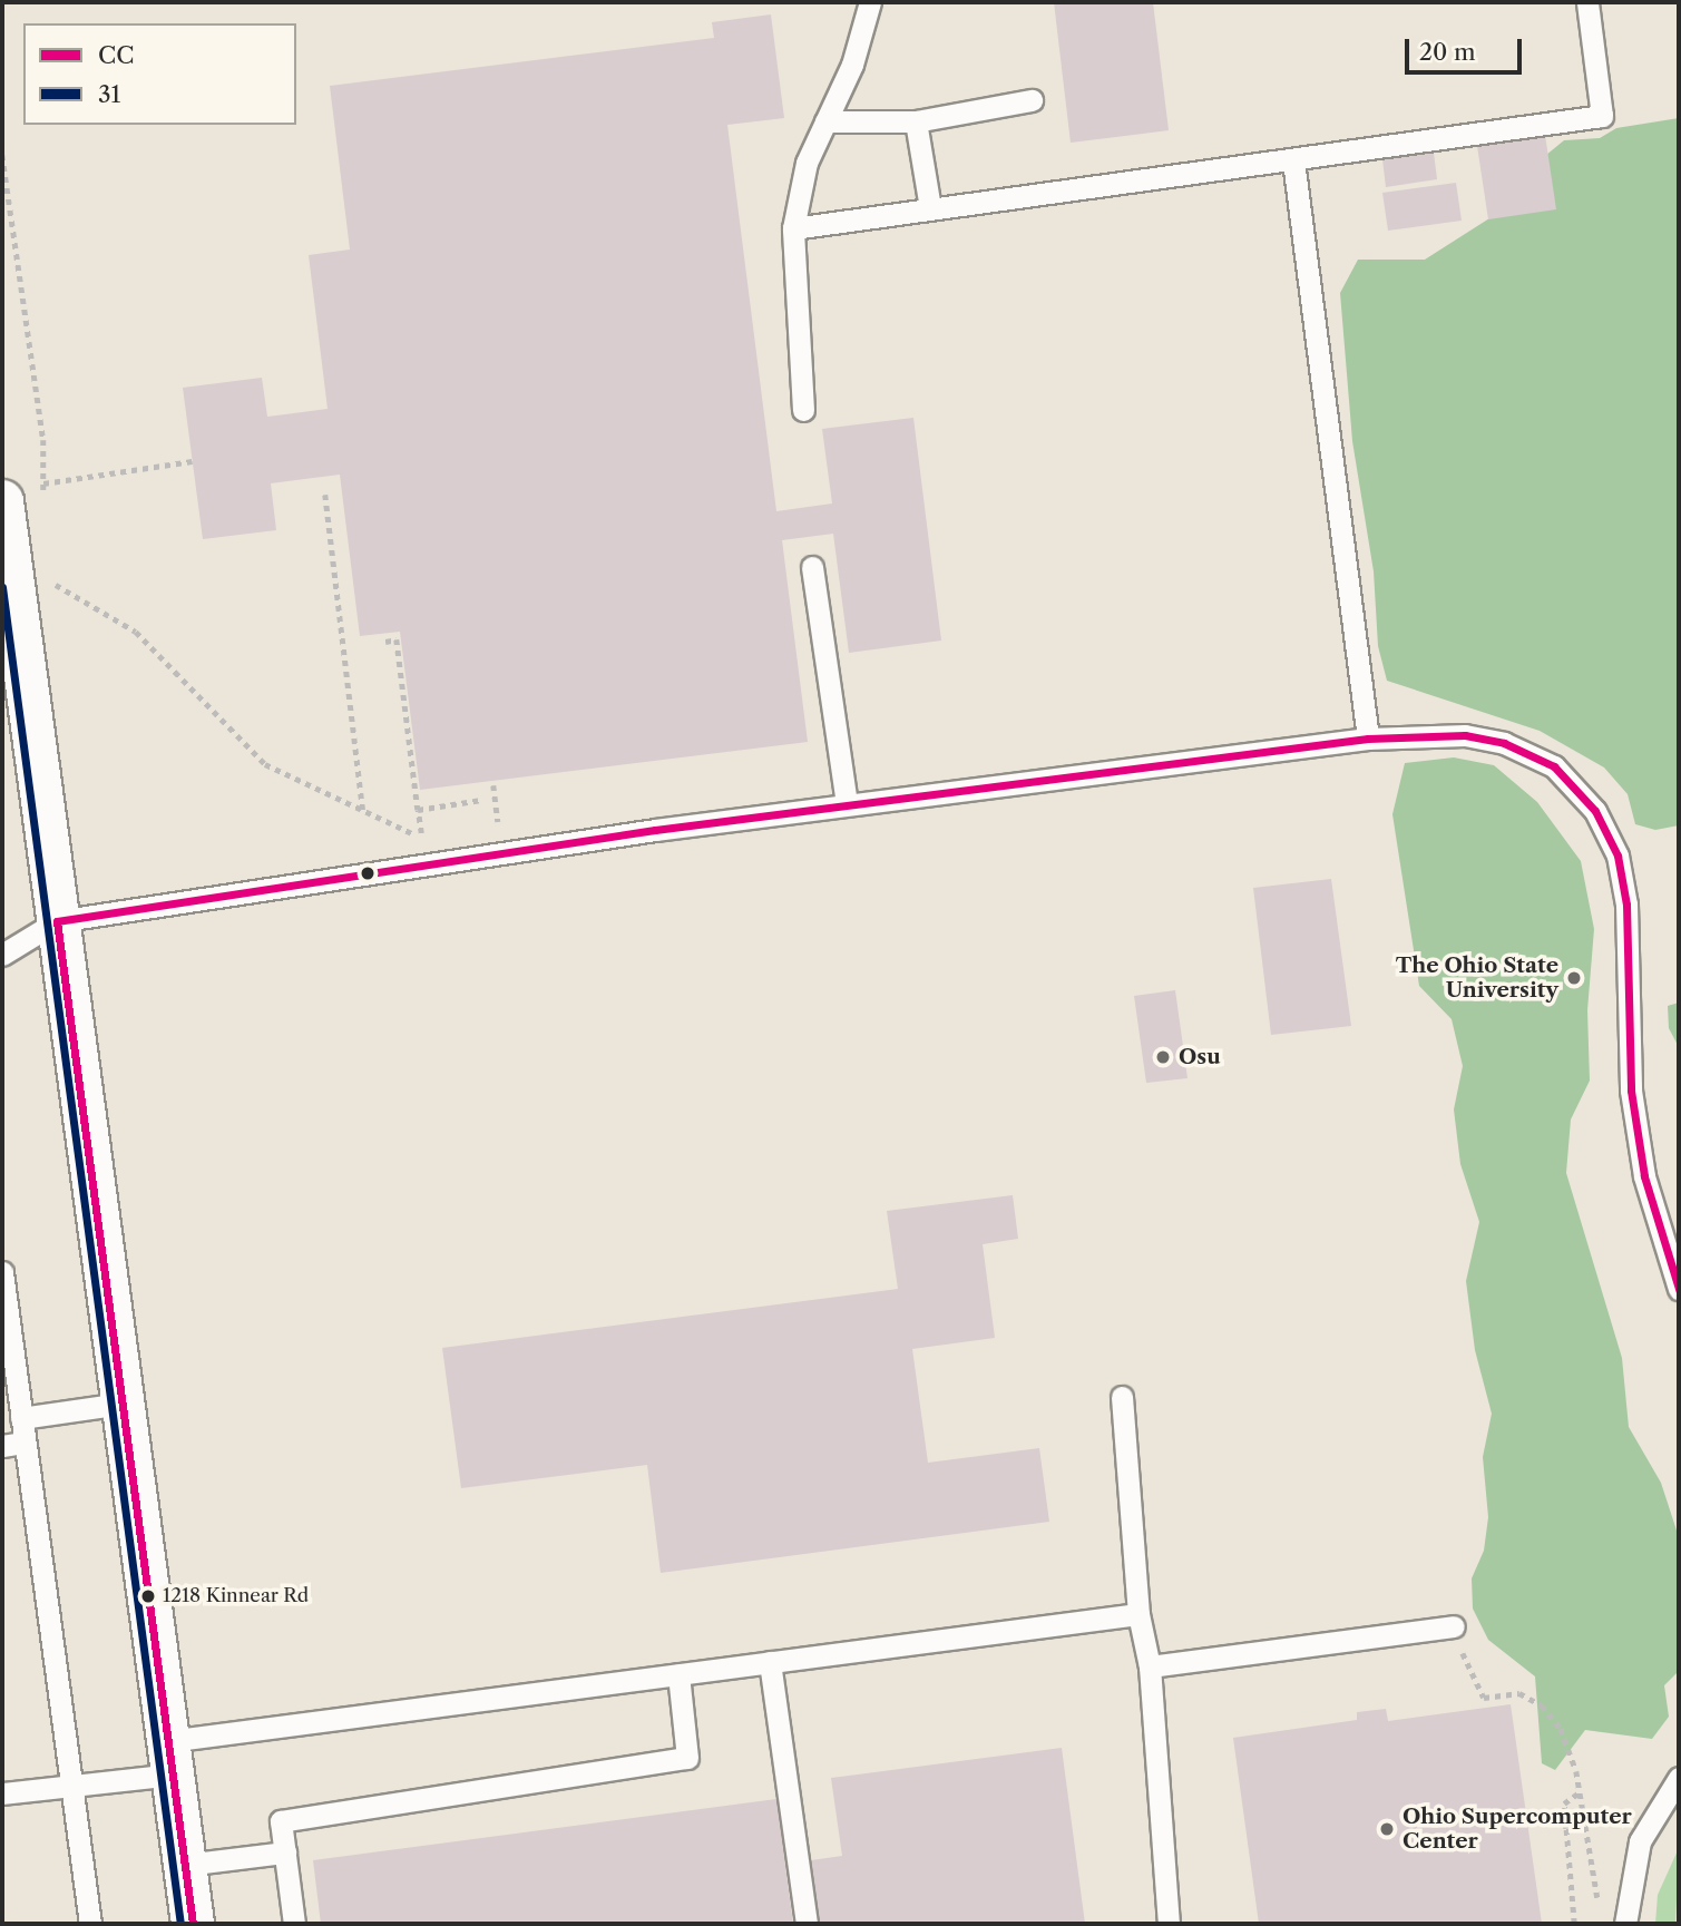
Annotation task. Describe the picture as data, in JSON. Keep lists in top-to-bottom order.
{
  "places": [
    "The Ohio State University",
    "Osu",
    "1218 Kinnear Rd",
    "Ohio Supercomputer Center"
  ],
  "lines": ["transit line 31", "transit line CC"],
  "legend": ["CC", "31"],
  "scale_bar": "20 m"
}
